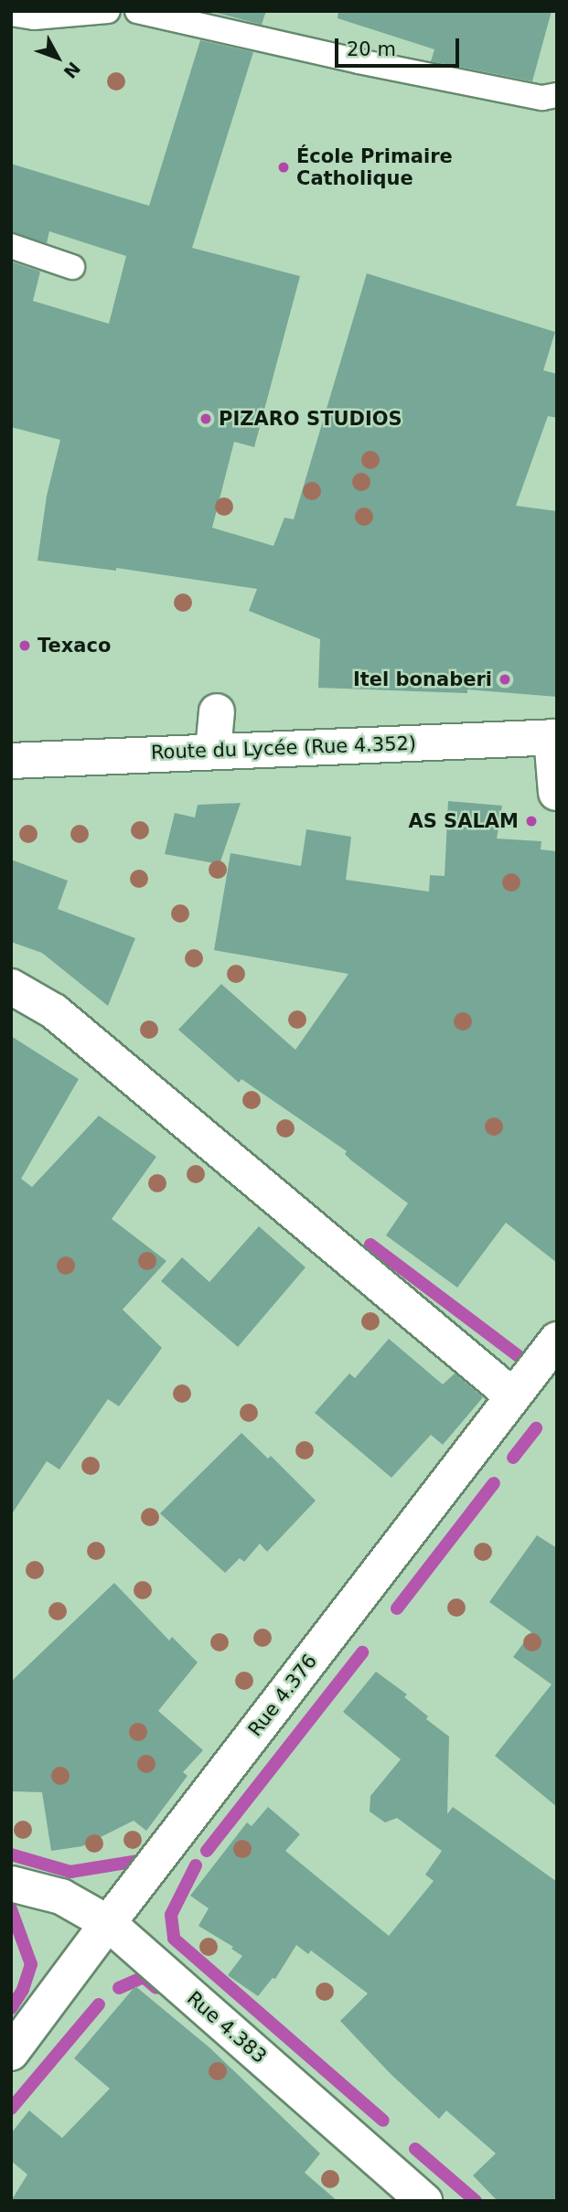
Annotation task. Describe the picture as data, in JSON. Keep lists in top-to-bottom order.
{
  "streets": {
    "street": ["Route du Lycée (Rue 4.352)", "Rue 4.376", "Rue 4.383"]
  },
  "crossings": [
    ["Rue 4.376", "Rue 4.383"]
  ],
  "places": [
    "École Primaire Catholique",
    "PIZARO STUDIOS",
    "Texaco",
    "Itel bonaberi",
    "AS SALAM"
  ],
  "scale_bar": "20 m",
  "north": "bottom right"
}
